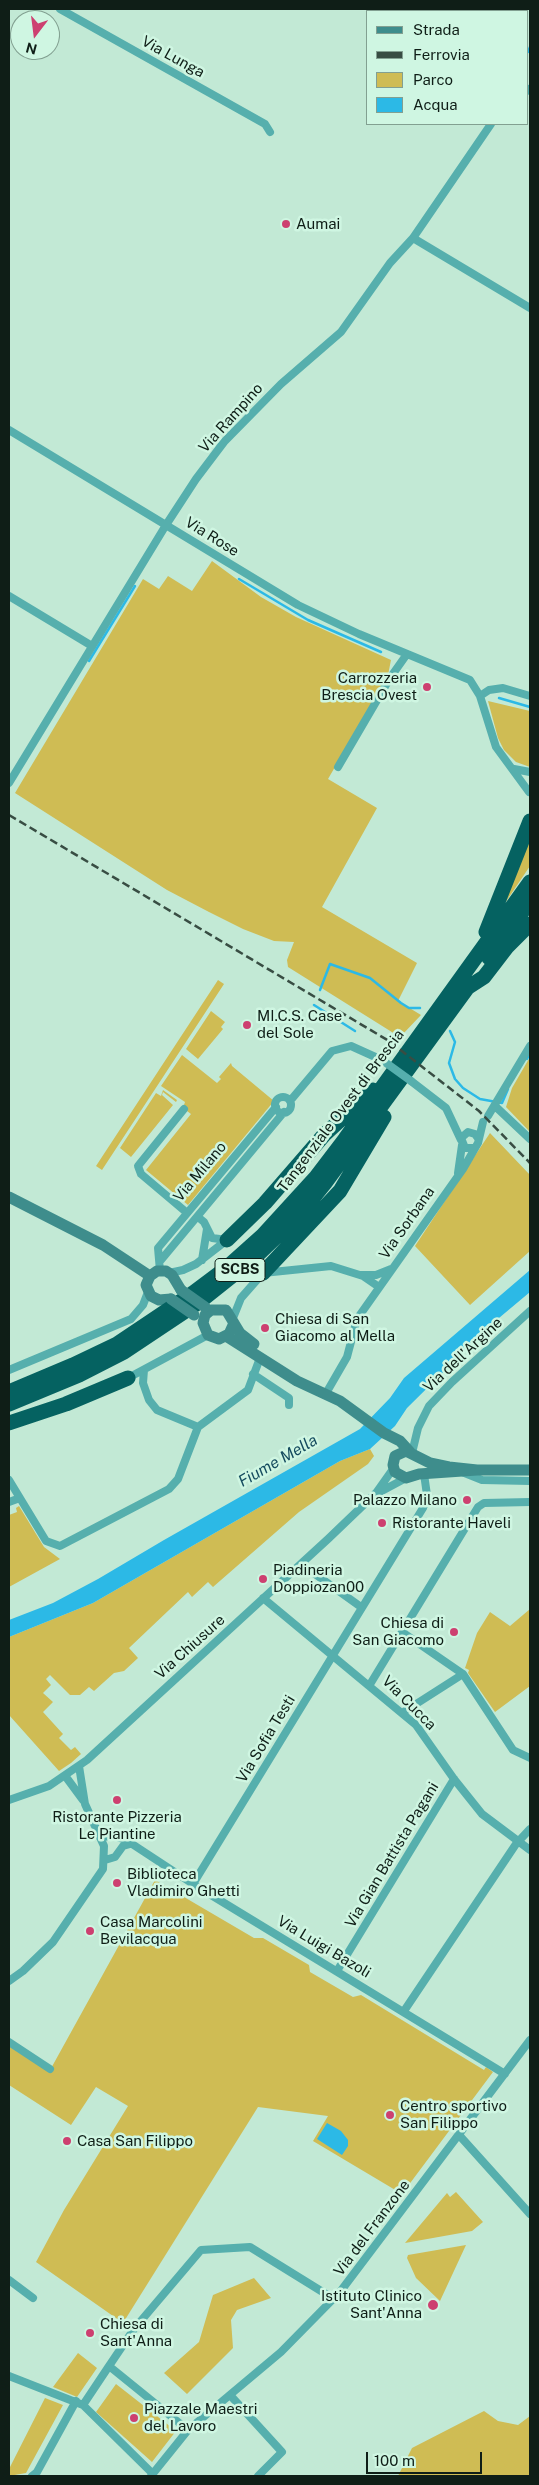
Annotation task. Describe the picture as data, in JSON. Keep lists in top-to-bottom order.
{
  "streets": {
    "highway": ["Tangenziale Ovest di Brescia", "SCBS"],
    "main road": ["Via Milano"],
    "street": [
      "Via Lunga",
      "Via Rampino",
      "Via Rose",
      "Via Sorbana",
      "Via dell'Argine",
      "Via Chiusure",
      "Via Cucca",
      "Via Sofia Testi",
      "Via Gian Battista Pagani",
      "Via Luigi Bazoli",
      "Via del Franzone"
    ]
  },
  "crossings": [
    ["Via Rampino", "Via Rose"],
    ["Via Milano", "Via Sorbana"],
    ["Via dell'Argine", "Via Chiusure"],
    ["Via dell'Argine", "Via Sofia Testi"],
    ["Via Chiusure", "Via Sofia Testi"],
    ["Via Cucca", "Via Gian Battista Pagani"],
    ["Via Sofia Testi", "Via Luigi Bazoli"],
    ["Via Gian Battista Pagani", "Via Luigi Bazoli"],
    ["Via Luigi Bazoli", "Via del Franzone"]
  ],
  "water": ["Fiume Mella"],
  "places": [
    "Aumai",
    "Carrozzeria Brescia Ovest",
    "MI.C.S. Case del Sole",
    "Chiesa di San Giacomo al Mella",
    "Palazzo Milano",
    "Ristorante Haveli",
    "Piadineria Doppiozan00",
    "Chiesa di San Giacomo",
    "Ristorante Pizzeria Le Piantine",
    "Biblioteca Vladimiro Ghetti",
    "Casa Marcolini Bevilacqua",
    "Centro sportivo San Filippo",
    "Casa San Filippo",
    "Istituto Clinico Sant'Anna",
    "Chiesa di Sant'Anna",
    "Piazzale Maestri del Lavoro"
  ],
  "legend": [
    "Strada",
    "Ferrovia",
    "Parco",
    "Acqua"
  ],
  "scale_bar": "100 m",
  "north": "bottom"
}
